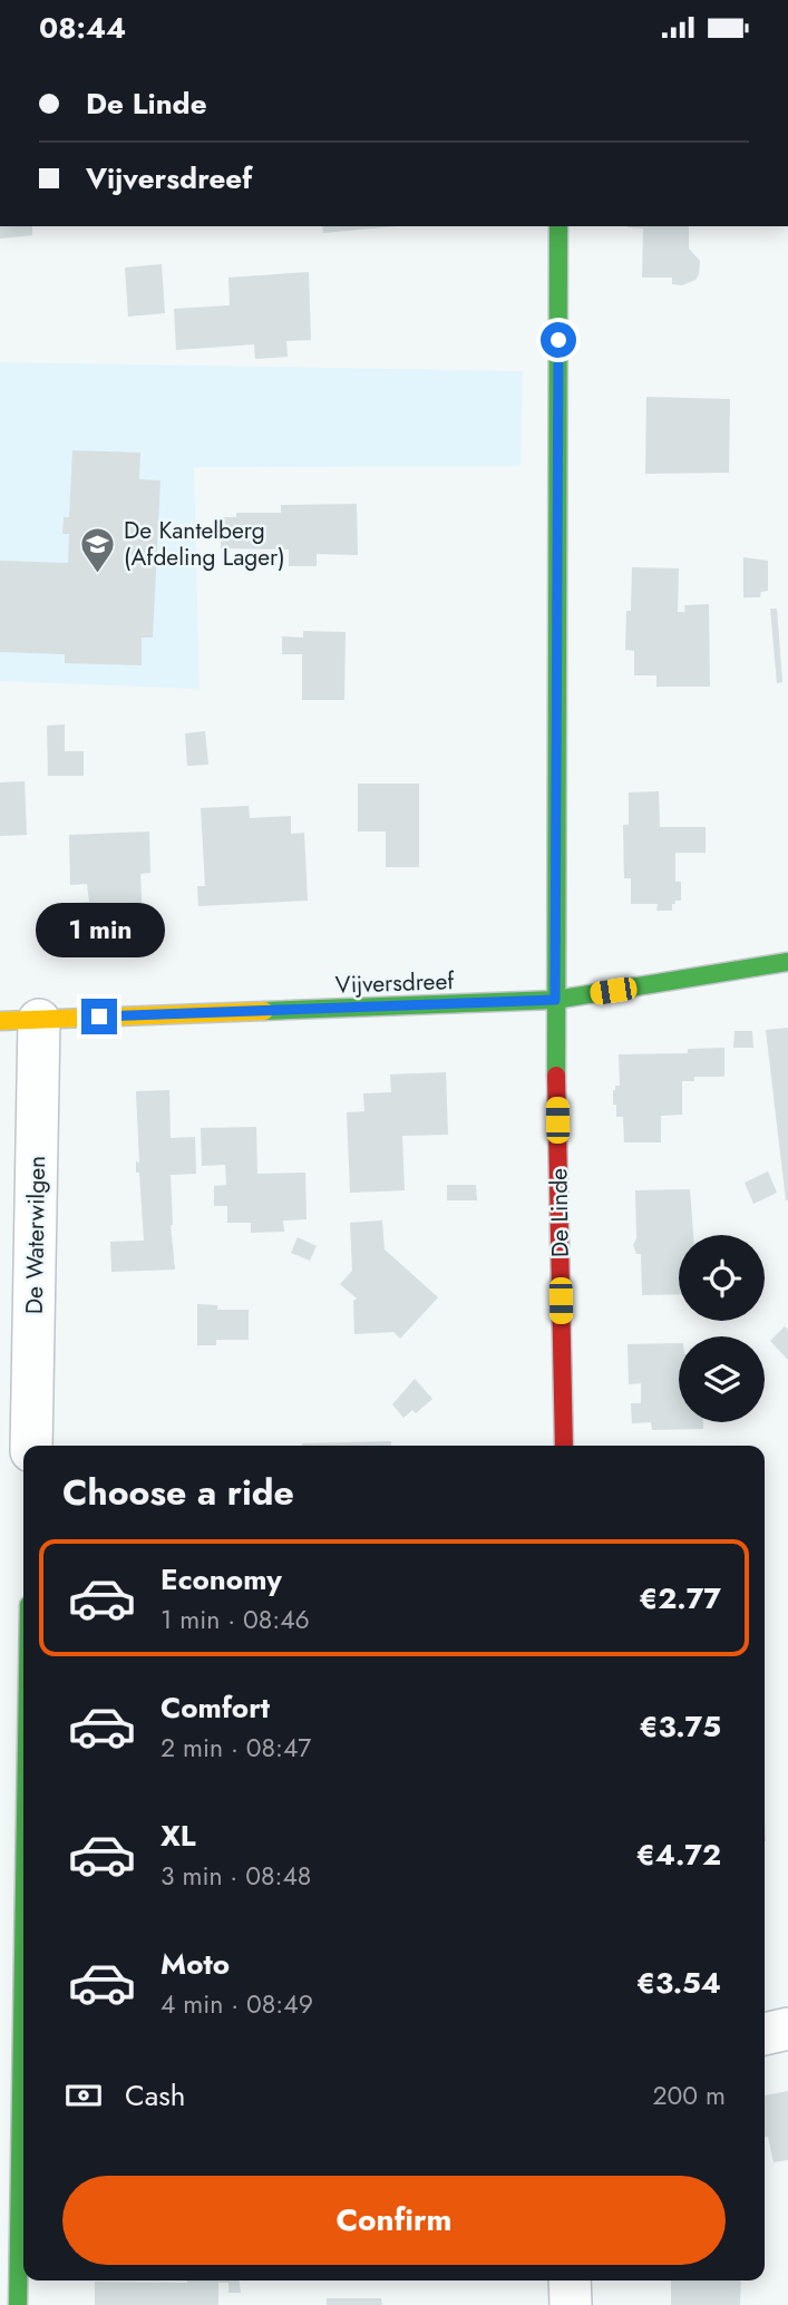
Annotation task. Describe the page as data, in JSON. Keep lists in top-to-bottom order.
{
  "streets": {
    "street": ["Vijversdreef", "De Linde", "De Waterwilgen"]
  },
  "crossings": [
    ["Vijversdreef", "De Linde"],
    ["Vijversdreef", "De Waterwilgen"]
  ],
  "places": {
    "school or university": ["De Kantelberg (Afdeling Lager)"]
  },
  "page": {
    "status": "08:44",
    "banner": ["De Linde", "Vijversdreef"],
    "bubble": "1 min",
    "heading": "Choose a ride",
    "list": [
      {
        "name": "Economy",
        "note": "1 min · 08:46",
        "value": "€2.77"
      },
      {
        "name": "Comfort",
        "note": "2 min · 08:47",
        "value": "€3.75"
      },
      {
        "name": "XL",
        "note": "3 min · 08:48",
        "value": "€4.72"
      },
      {
        "name": "Moto",
        "note": "4 min · 08:49",
        "value": "€3.54"
      }
    ],
    "pay": ["Cash", "200 m"],
    "buttons": "Confirm"
  }
}
